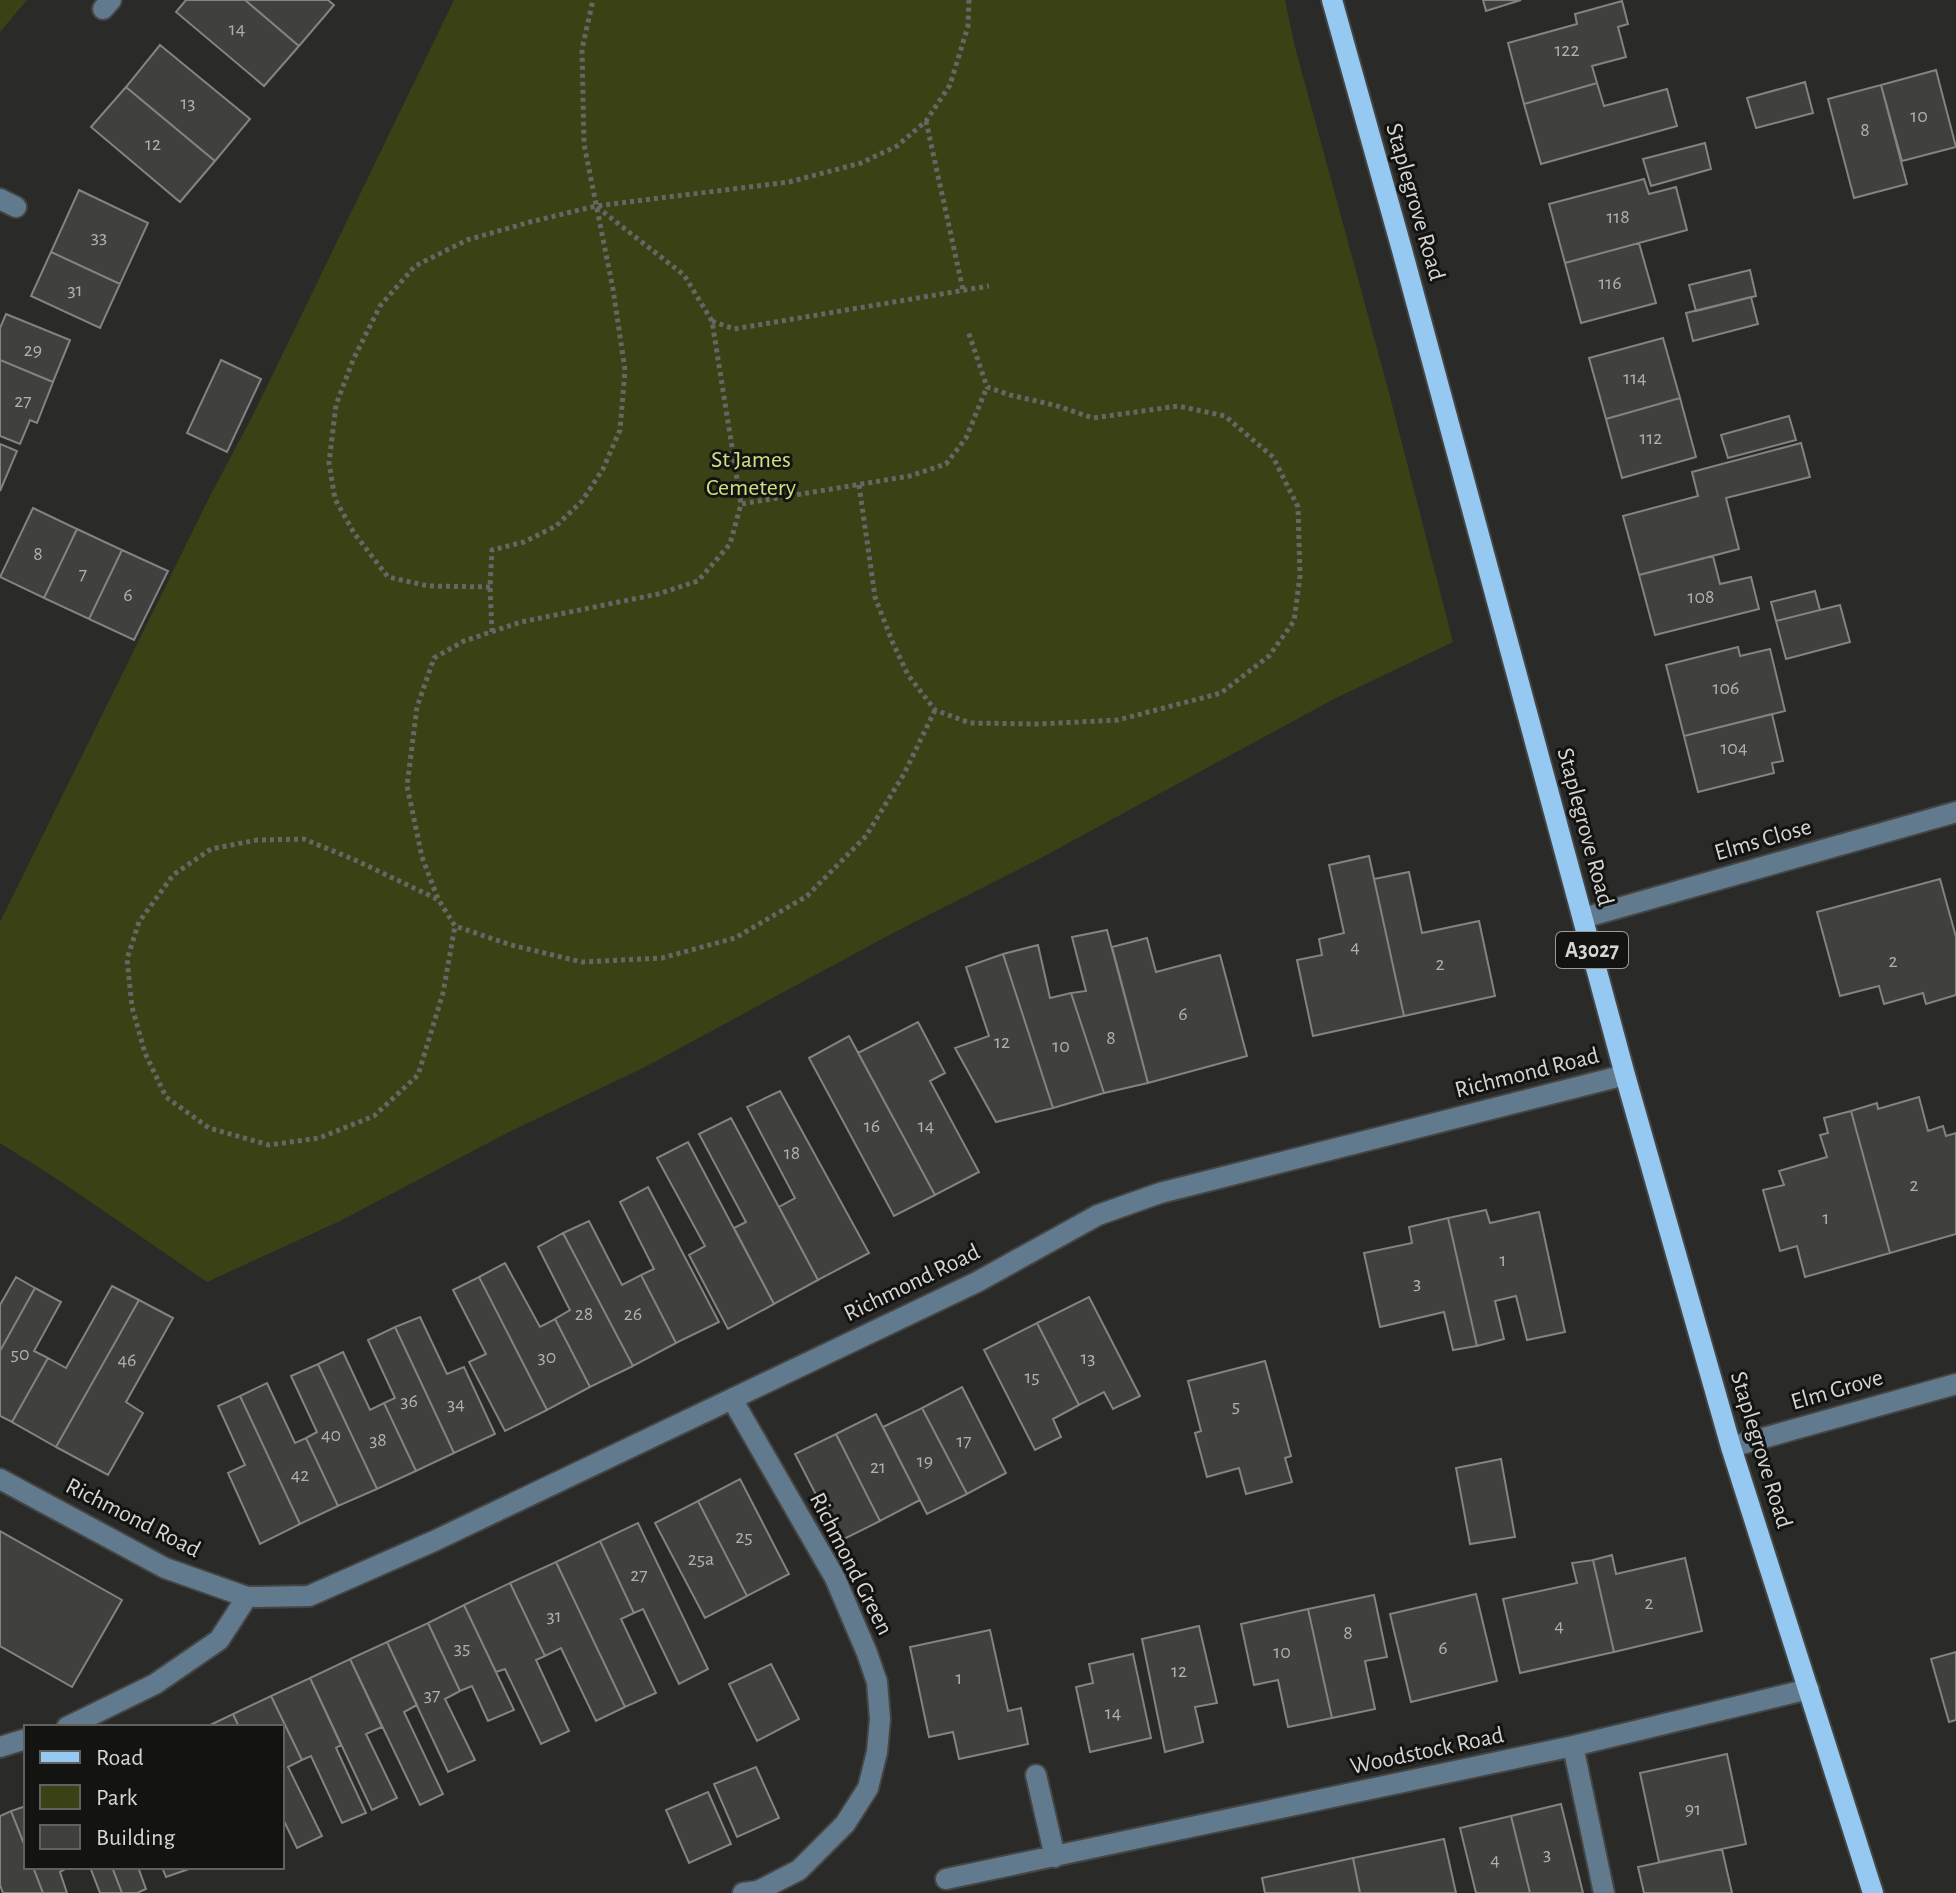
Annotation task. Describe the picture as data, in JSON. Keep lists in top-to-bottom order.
{
  "streets": {
    "main road": ["Staplegrove Road", "A3027"],
    "street": [
      "Elms Close",
      "Richmond Road",
      "Elm Grove",
      "Richmond Green",
      "Woodstock Road"
    ]
  },
  "crossings": [
    ["Staplegrove Road", "Elms Close"],
    ["Staplegrove Road", "Richmond Road"],
    ["Staplegrove Road", "Elm Grove"],
    ["Staplegrove Road", "Woodstock Road"],
    ["Richmond Road", "Richmond Green"]
  ],
  "parks": ["St James Cemetery"],
  "house_numbers": [
    "14",
    "122",
    "13",
    "10",
    "8",
    "12",
    "118",
    "33",
    "116",
    "31",
    "29",
    "114",
    "27",
    "112",
    "8",
    "7",
    "6",
    "108",
    "106",
    "104",
    "4",
    "2",
    "2",
    "6",
    "8",
    "12",
    "10",
    "16",
    "14",
    "18",
    "2",
    "1",
    "1",
    "3",
    "28",
    "26",
    "50",
    "30",
    "13",
    "46",
    "15",
    "36",
    "34",
    "5",
    "40",
    "38",
    "17",
    "19",
    "21",
    "42",
    "25",
    "25a",
    "27",
    "2",
    "31",
    "4",
    "8",
    "35",
    "6",
    "10",
    "12",
    "1",
    "37",
    "14",
    "91",
    "3",
    "4"
  ],
  "legend": ["Road", "Park", "Building"]
}
